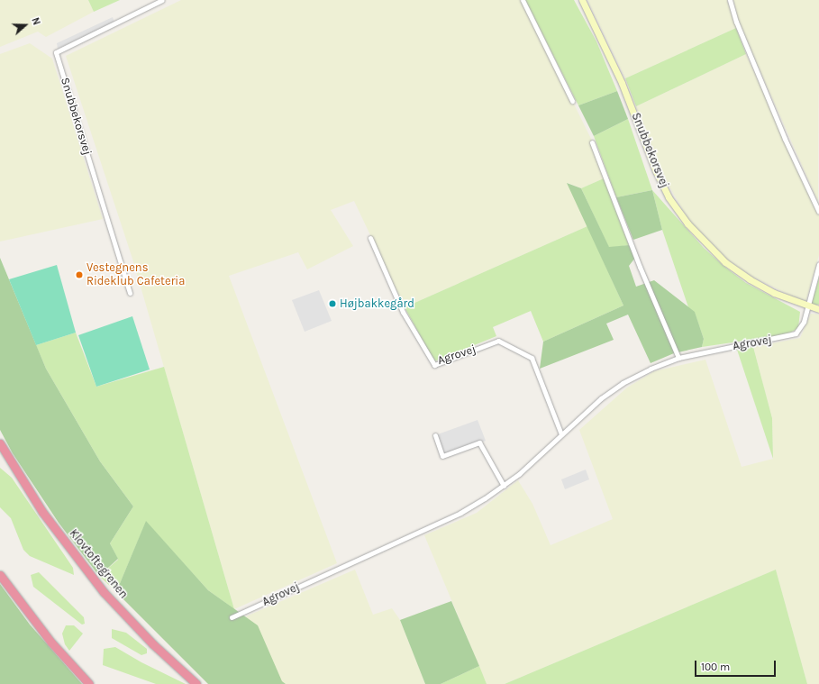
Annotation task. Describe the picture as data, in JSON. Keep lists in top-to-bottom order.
{
  "streets": {
    "highway": ["Klovtoftegrenen"],
    "street": ["Snubbekorsvej", "Agrovej"]
  },
  "crossings": [
    ["Snubbekorsvej", "Agrovej"]
  ],
  "places": ["Vestegnens Rideklub Cafeteria", "Højbakkegård"],
  "scale_bar": "100 m",
  "north": "right"
}
